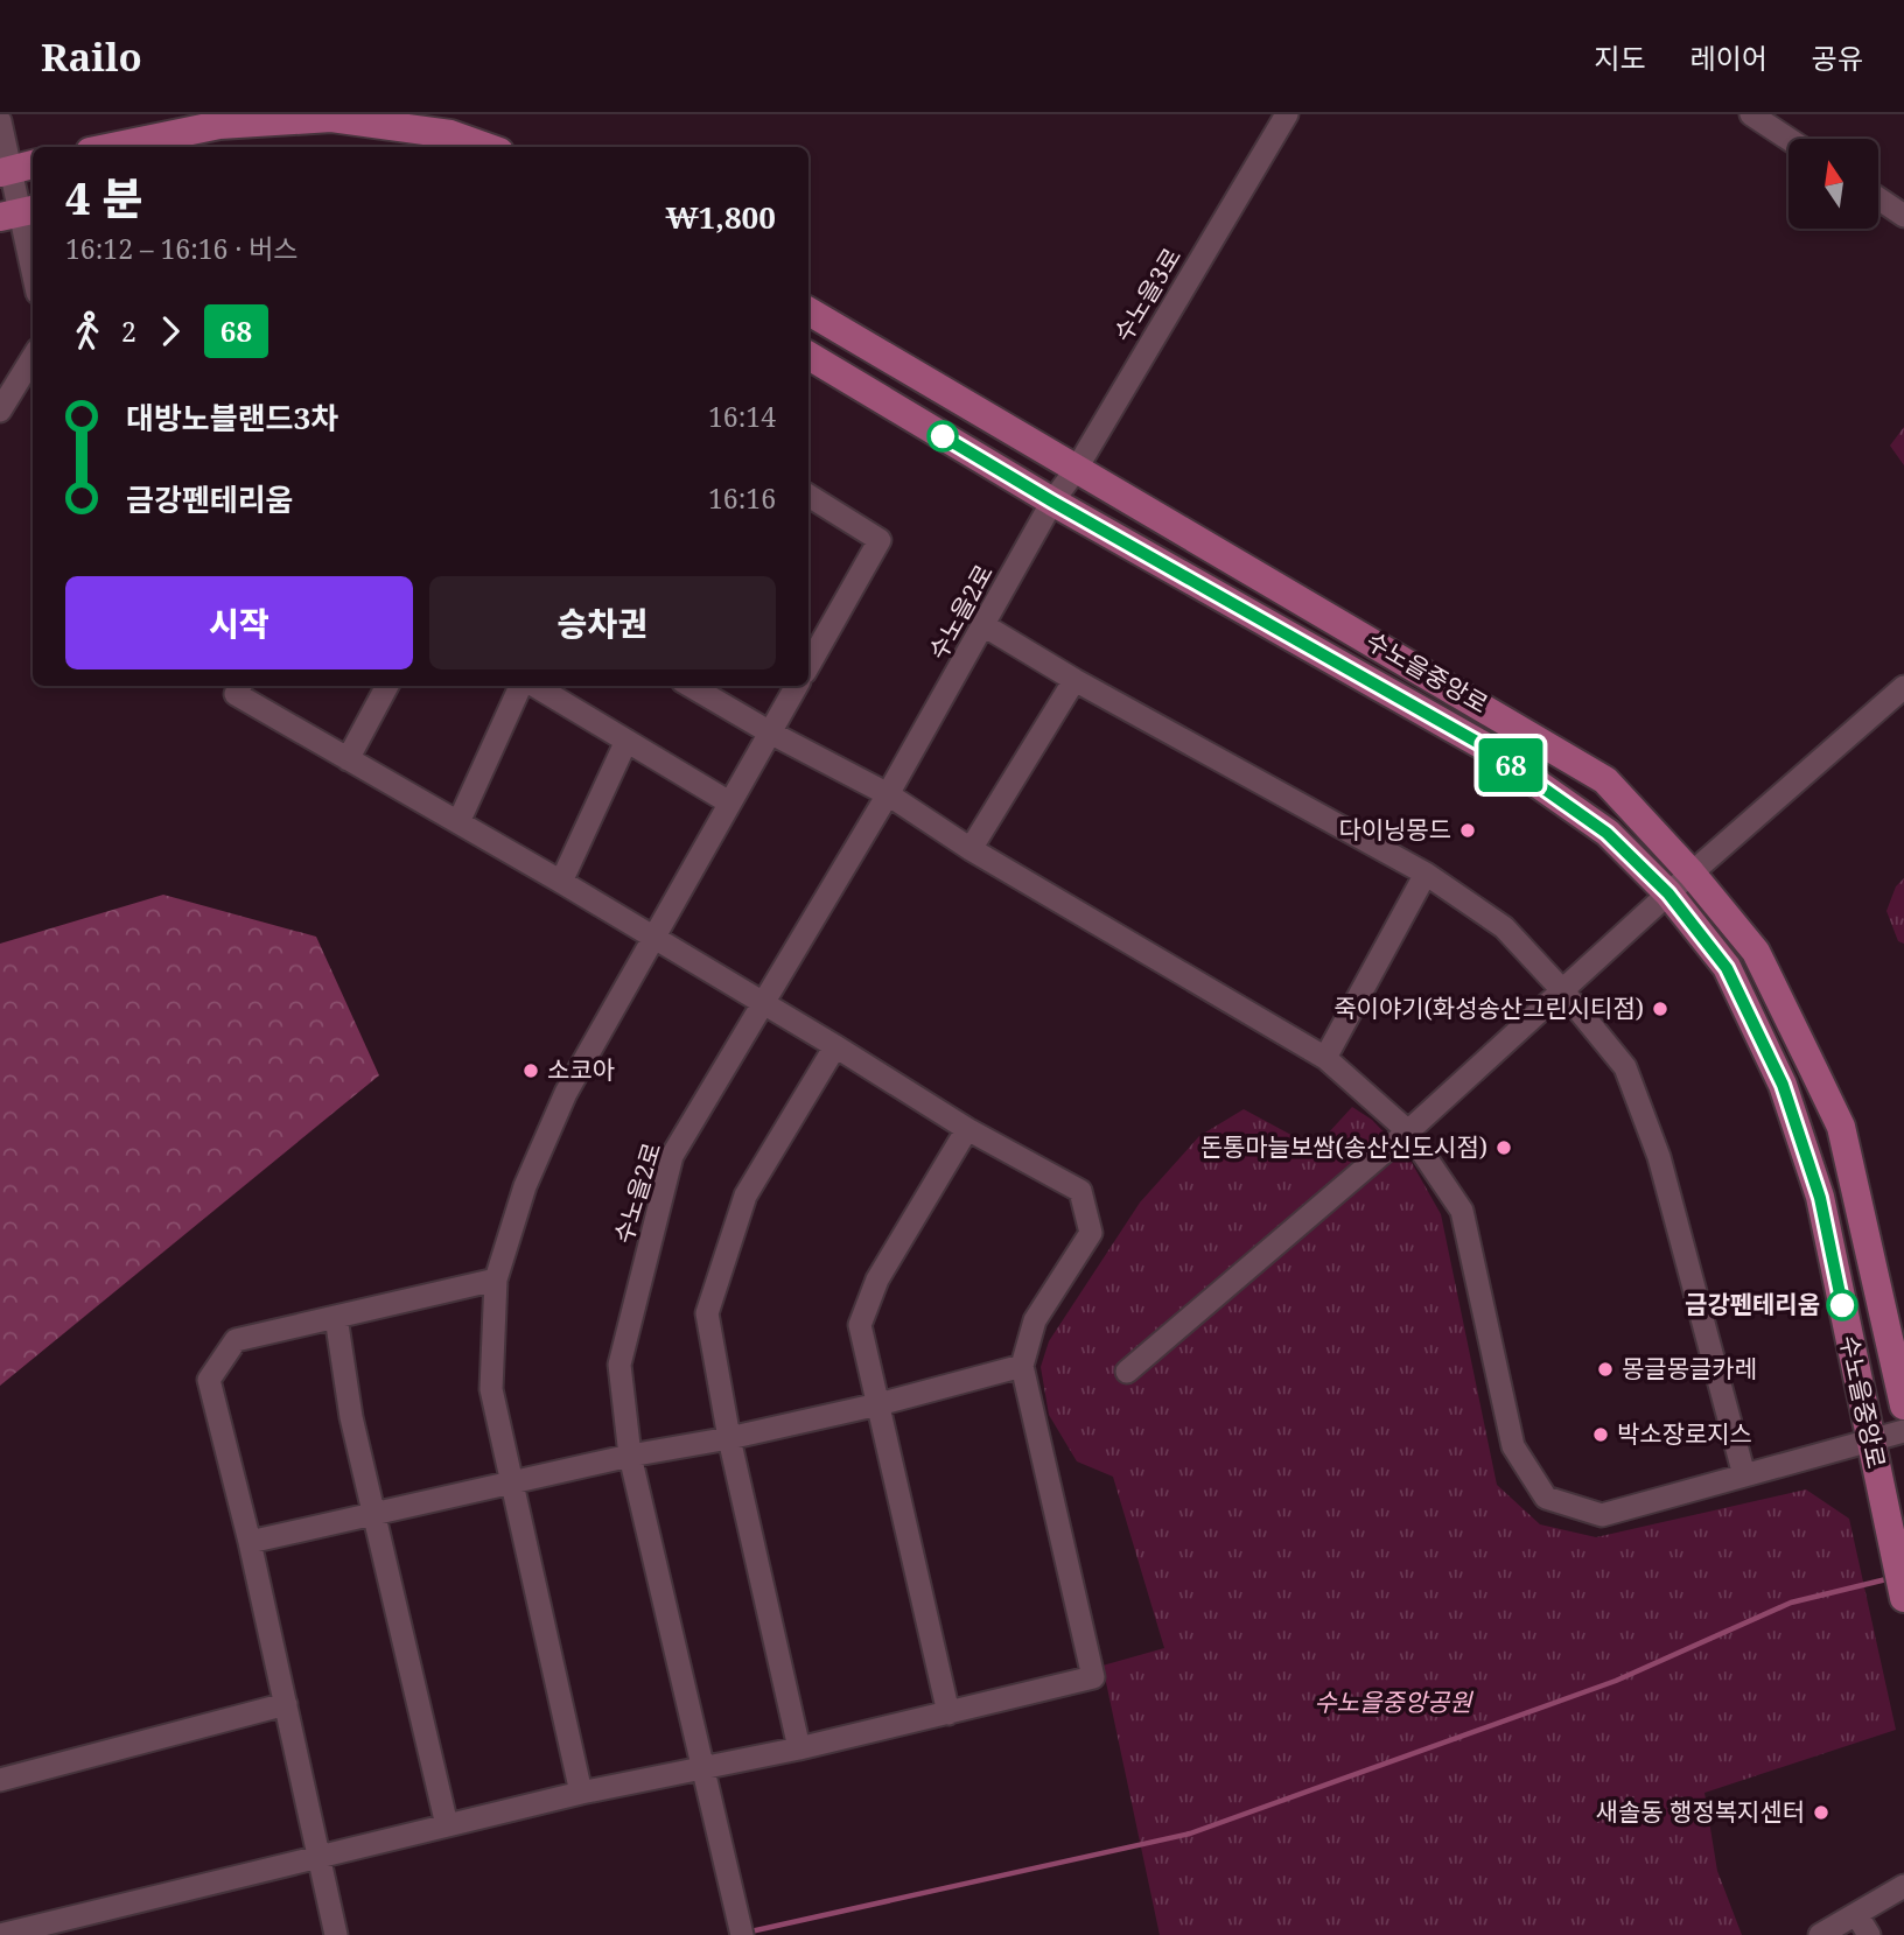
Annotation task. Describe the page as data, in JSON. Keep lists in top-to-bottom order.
{
  "streets": {
    "main road": ["수노을중앙로"],
    "street": ["수노을3로", "수노을2로"]
  },
  "crossings": [
    ["수노을3로", "수노을2로"],
    ["수노을3로", "수노을중앙로"],
    ["수노을2로", "수노을중앙로"]
  ],
  "parks": ["수노을중앙공원"],
  "places": [
    "다이닝몽드",
    "죽이야기(화성송산그린시티점)",
    "소코아",
    "돈통마늘보쌈(송산신도시점)",
    "금강펜테리움",
    "몽글몽글카레",
    "박소장로지스",
    "새솔동 행정복지센터"
  ],
  "lines": ["bus line 68"],
  "north": "top",
  "page": {
    "header": "Railo",
    "nav": ["지도", "레이어", "공유"],
    "on_map": "68",
    "heading": ["4 분", "16:12 – 16:16 · 버스", "₩1,800"],
    "legs": ["2", "68"],
    "list": [
      {
        "name": "대방노블랜드3차",
        "value": "16:14"
      },
      {
        "name": "금강펜테리움",
        "value": "16:16"
      }
    ],
    "buttons": ["시작", "승차권"]
  }
}
